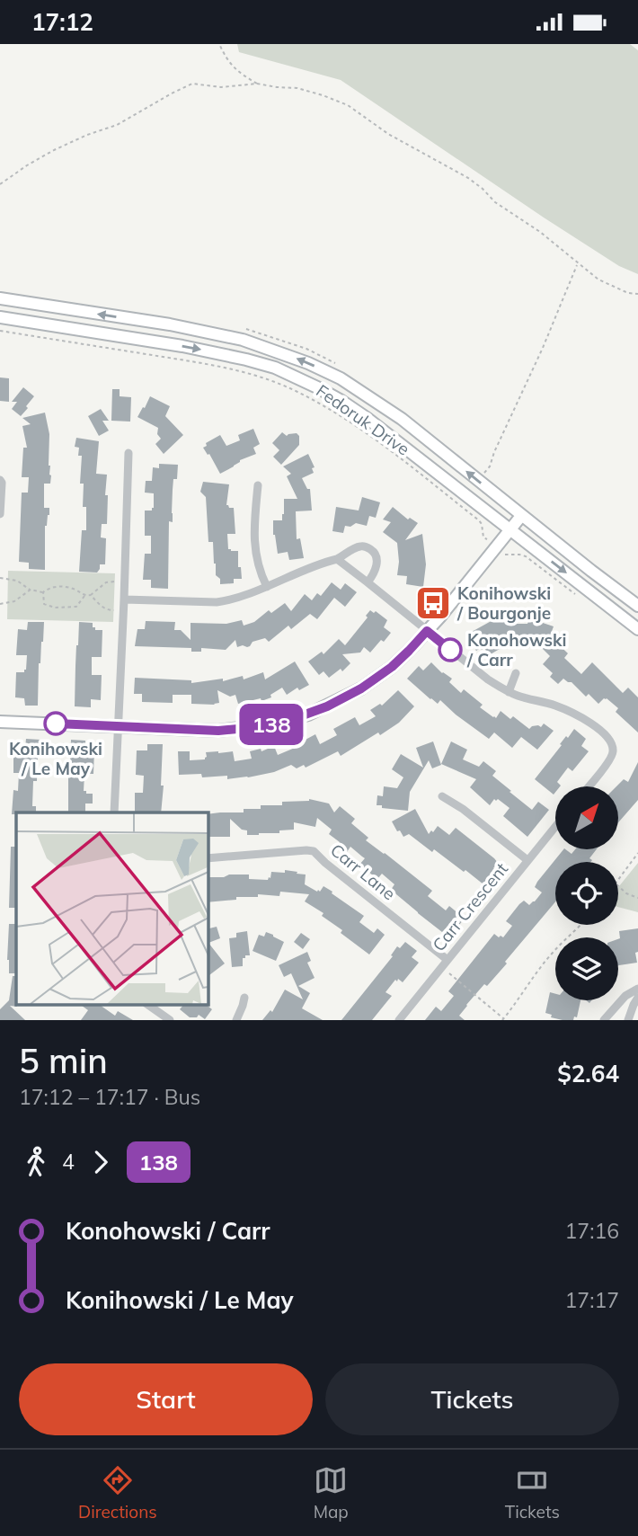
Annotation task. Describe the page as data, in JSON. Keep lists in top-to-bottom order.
{
  "streets": {
    "main road": ["Fedoruk Drive"],
    "street": ["Carr Lane", "Carr Crescent"]
  },
  "crossings": [
    ["Carr Lane", "Carr Crescent"]
  ],
  "places": {
    "bus stop": ["Konihowski / Bourgonje"],
    "other": ["Konohowski / Carr", "Konihowski / Le May"]
  },
  "lines": ["bus line 138"],
  "north": "top right",
  "page": {
    "status": "17:12",
    "on_map": "138",
    "heading": ["5 min", "17:12 – 17:17 · Bus", "$2.64"],
    "legs": ["4", "138"],
    "list": [
      {
        "name": "Konohowski / Carr",
        "value": "17:16"
      },
      {
        "name": "Konihowski / Le May",
        "value": "17:17"
      }
    ],
    "buttons": ["Start", "Tickets"],
    "tabs": ["Directions", "Map", "Tickets"]
  }
}
